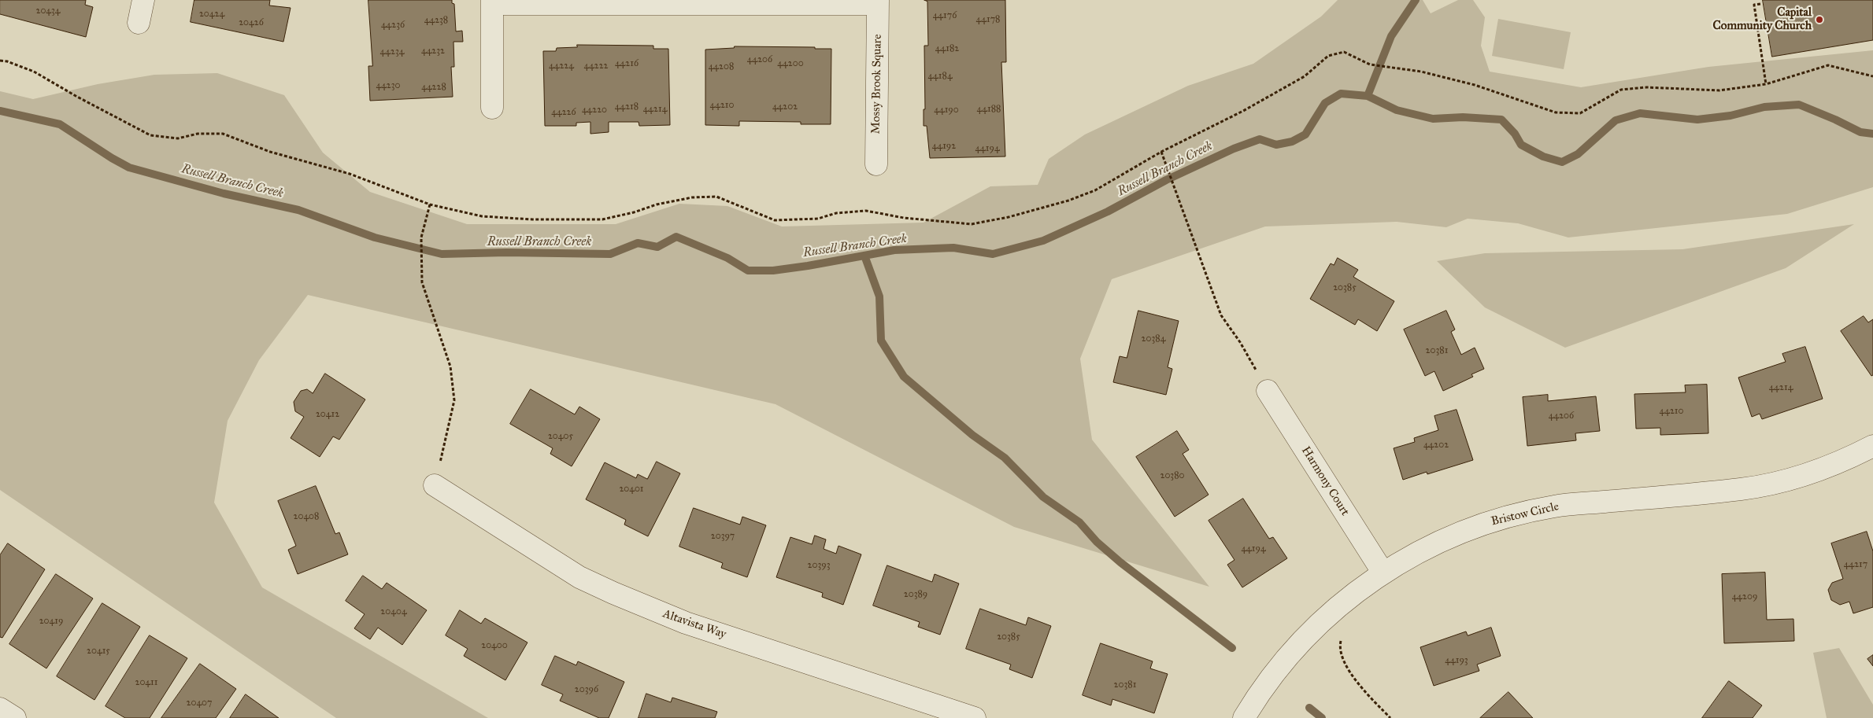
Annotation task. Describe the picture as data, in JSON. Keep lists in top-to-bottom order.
{
  "streets": {
    "street": [
      "Mossy Brook Square",
      "Harmony Court",
      "Bristow Circle",
      "Altavista Way"
    ]
  },
  "crossings": [
    ["Harmony Court", "Bristow Circle"]
  ],
  "water": ["Russell Branch Creek"],
  "places": ["Capital Community Church"],
  "house_numbers": [
    "20434",
    "20424",
    "44176",
    "44178",
    "44238",
    "20426",
    "44236",
    "44182",
    "44232",
    "44234",
    "44206",
    "44216",
    "44200",
    "44224",
    "44222",
    "44208",
    "44184",
    "44230",
    "44228",
    "44210",
    "44218",
    "44202",
    "44214",
    "44188",
    "44220",
    "44190",
    "44226",
    "44192",
    "44194",
    "20385",
    "20384",
    "20381",
    "44214",
    "44210",
    "20412",
    "44206",
    "20405",
    "44202",
    "20380",
    "20401",
    "20408",
    "20397",
    "44194",
    "44217",
    "20393",
    "20389",
    "44209",
    "20404",
    "20419",
    "20385",
    "20400",
    "20415",
    "44193",
    "20411",
    "20381",
    "20396",
    "20407"
  ]
}
